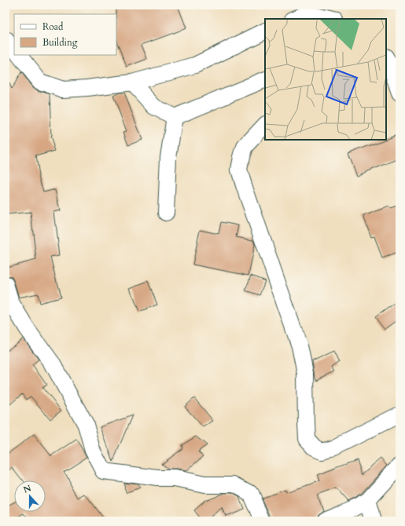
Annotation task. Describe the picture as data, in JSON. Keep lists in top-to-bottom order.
{
  "legend": ["Road", "Building"],
  "north": "top"
}
